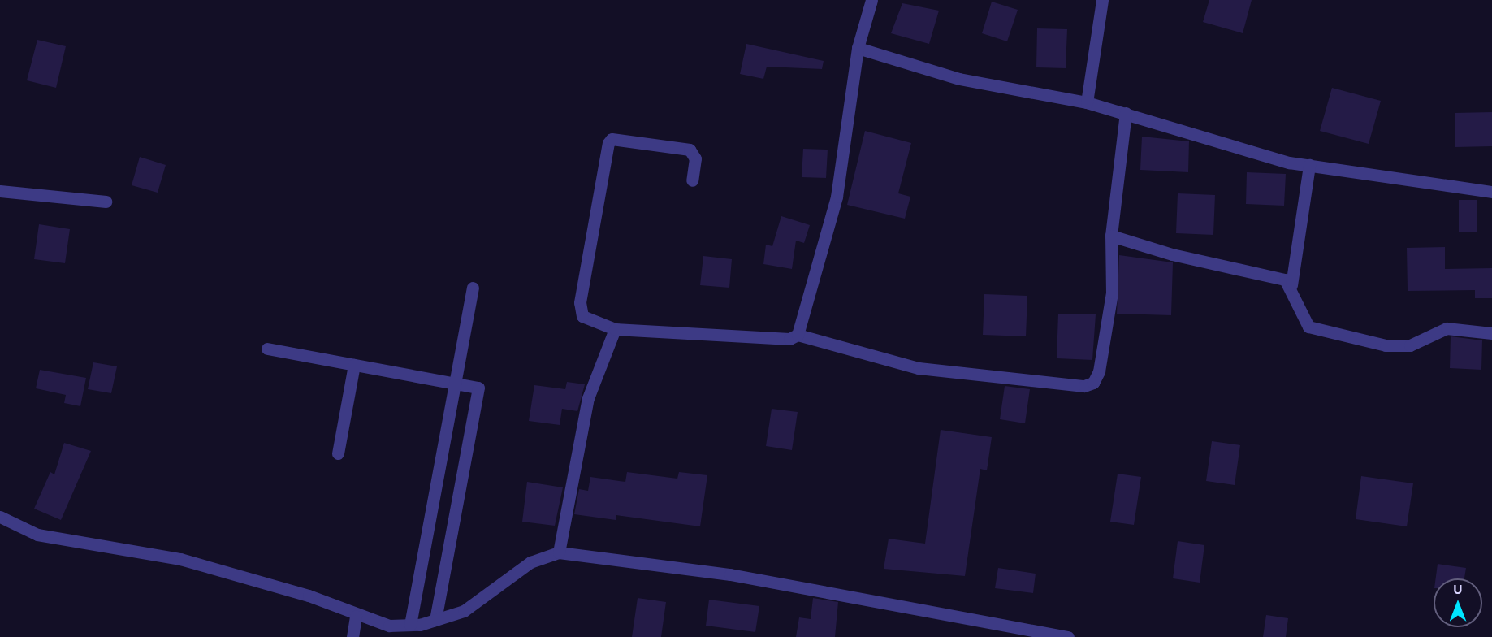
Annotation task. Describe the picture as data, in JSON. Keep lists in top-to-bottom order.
{
  "north": "top"
}
